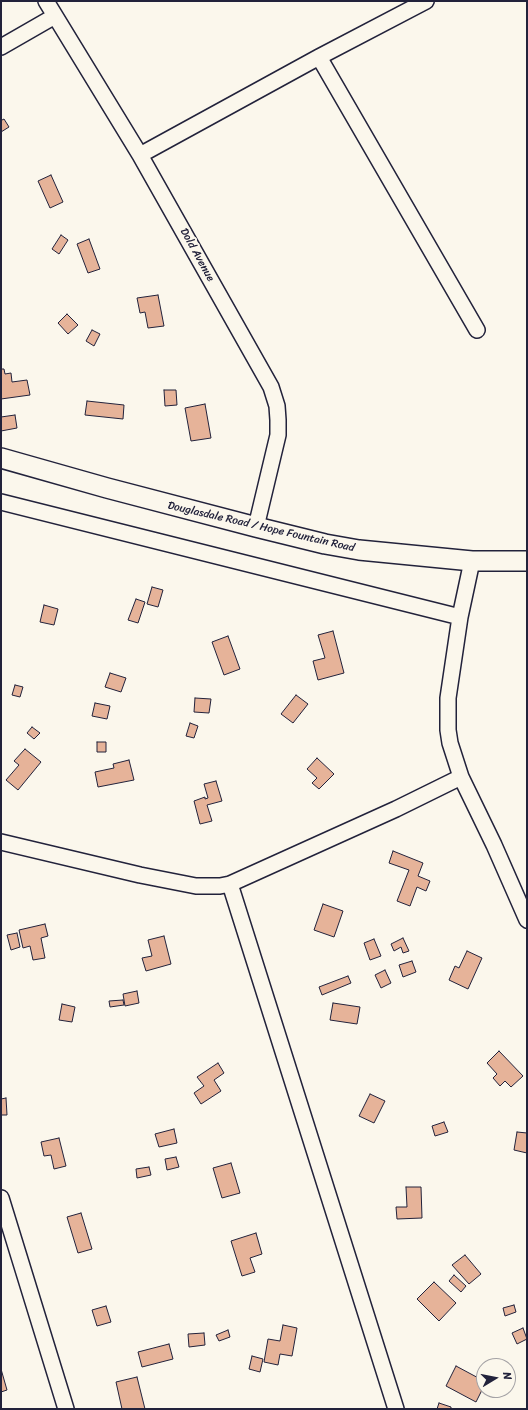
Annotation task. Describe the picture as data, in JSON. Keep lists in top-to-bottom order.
{
  "streets": {
    "main road": ["Douglasdale Road / Hope Fountain Road"],
    "street": ["Dold Avenue"]
  },
  "crossings": [
    ["Dold Avenue", "Douglasdale Road / Hope Fountain Road"]
  ],
  "north": "right"
}
